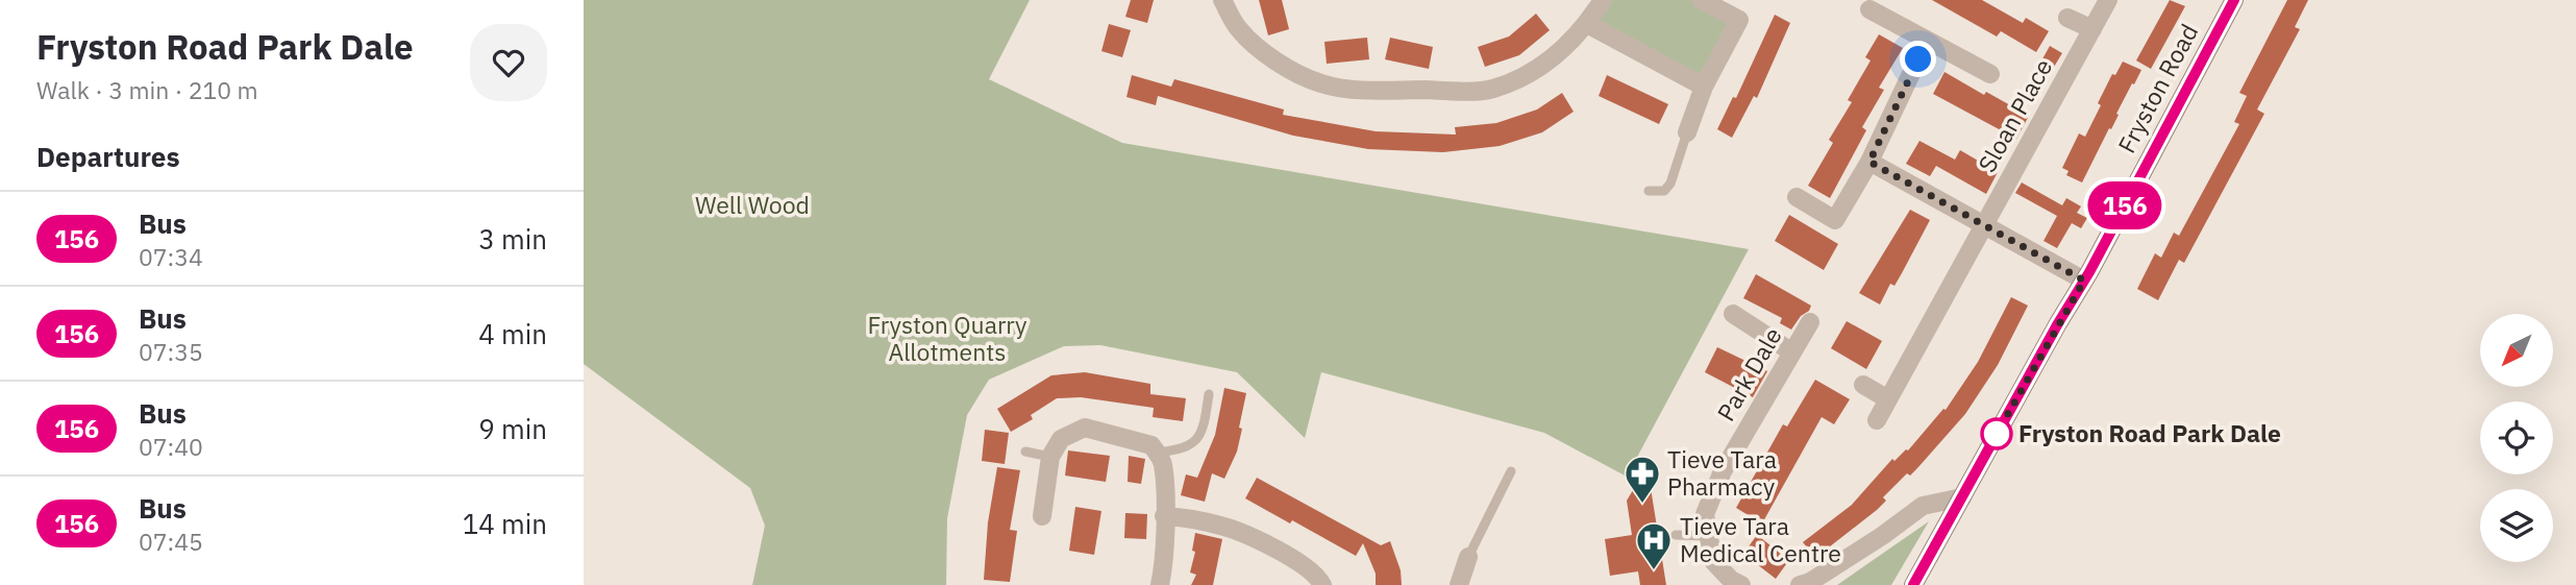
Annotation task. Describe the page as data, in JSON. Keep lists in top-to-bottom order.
{
  "streets": {
    "street": ["Fryston Road", "Sloan Place", "Park Dale"]
  },
  "parks": ["Well Wood", "Fryston Quarry Allotments"],
  "places": {
    "other": ["Fryston Road Park Dale"],
    "pharmacy": ["Tieve Tara Pharmacy"],
    "hospital": ["Tieve Tara Medical Centre"]
  },
  "lines": ["bus line 156"],
  "north": "bottom left",
  "page": {
    "heading": [
      ["Fryston Road Park Dale", "Walk · 3 min · 210 m"],
      "Departures"
    ],
    "on_map": "156",
    "list": [
      {
        "mark": "156",
        "name": "Bus",
        "note": "07:34",
        "value": "3 min"
      },
      {
        "mark": "156",
        "name": "Bus",
        "note": "07:35",
        "value": "4 min"
      },
      {
        "mark": "156",
        "name": "Bus",
        "note": "07:40",
        "value": "9 min"
      },
      {
        "mark": "156",
        "name": "Bus",
        "note": "07:45",
        "value": "14 min"
      }
    ]
  }
}
